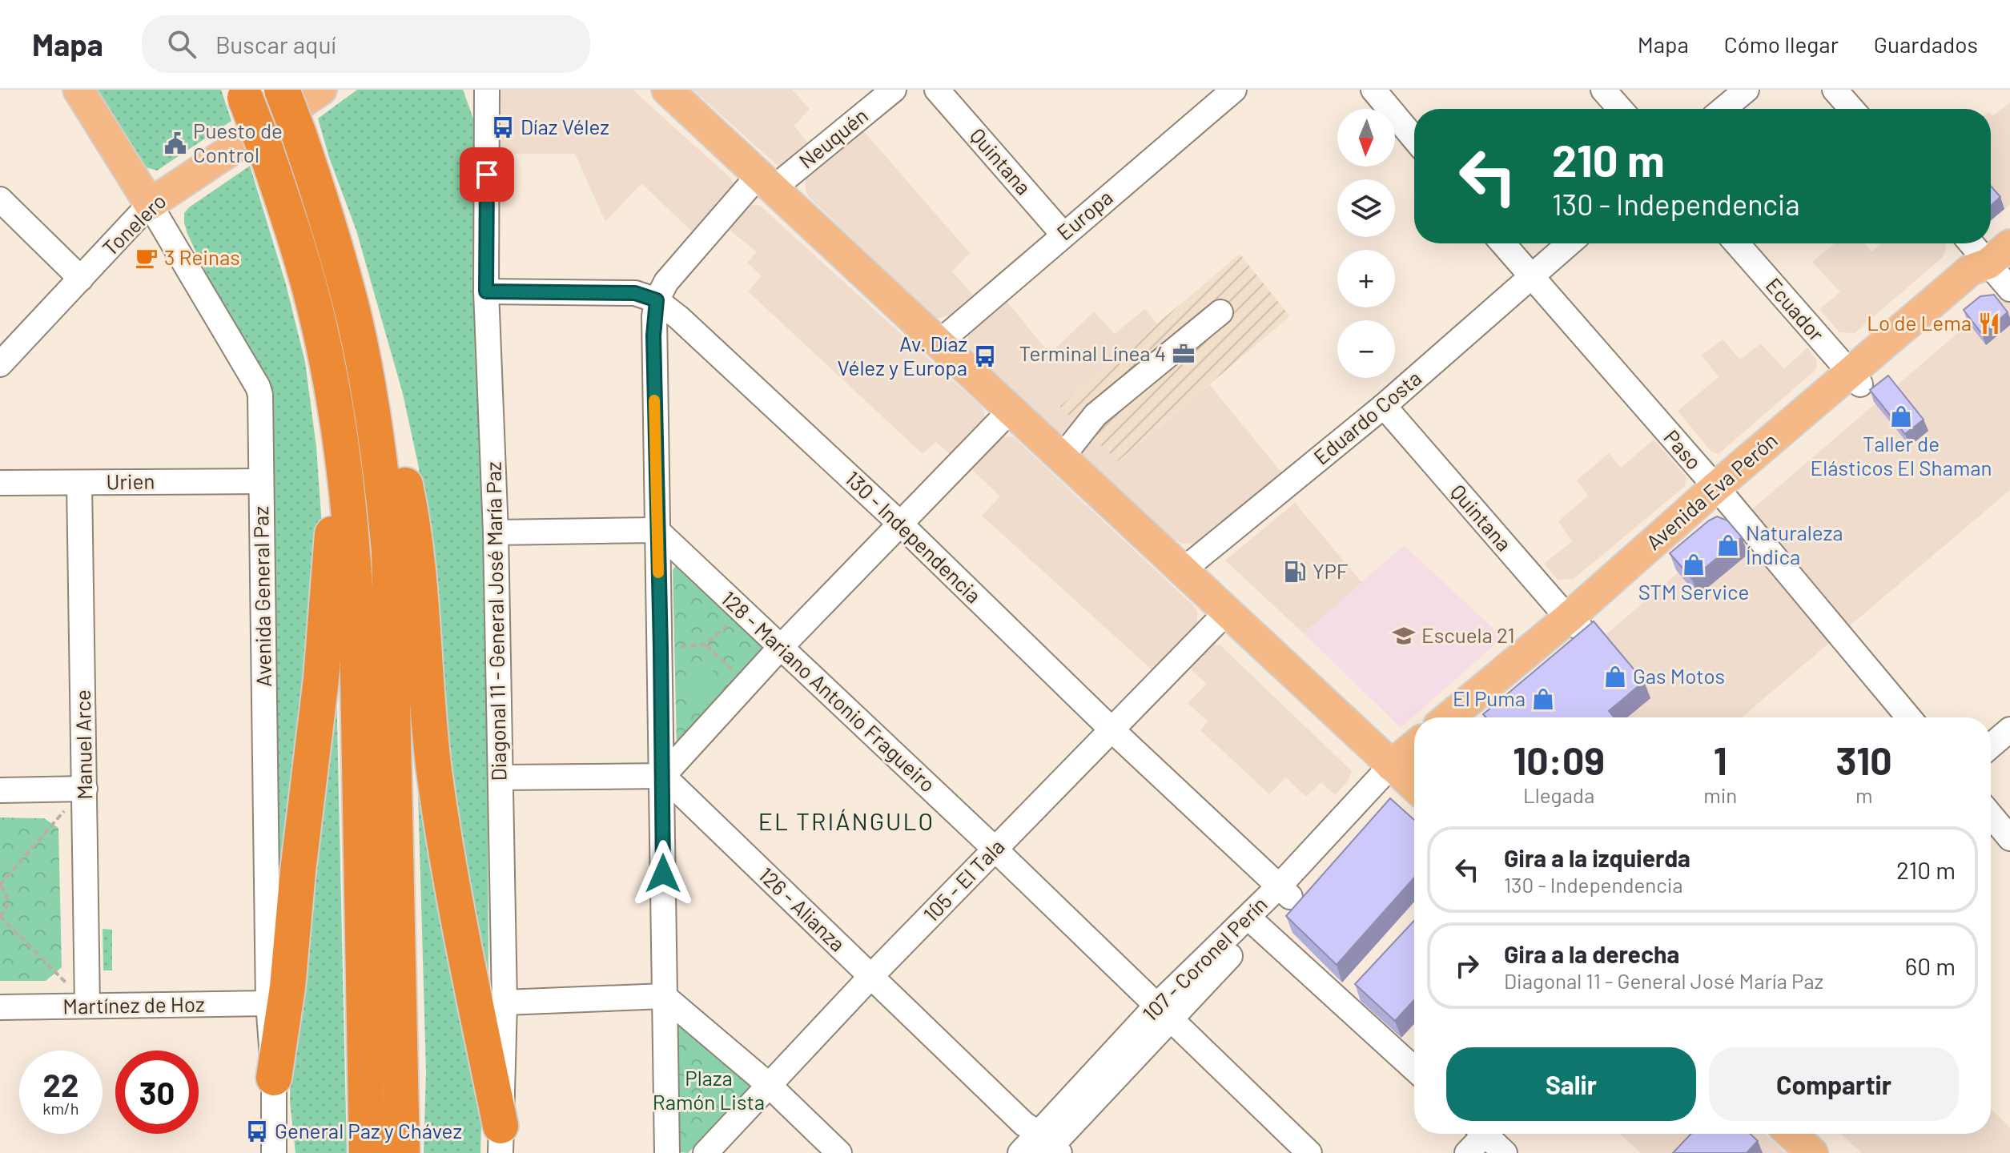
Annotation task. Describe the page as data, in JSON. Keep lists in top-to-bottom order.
{
  "streets": {
    "main road": ["Tonelero", "Avenida Eva Perón", "Avenida General Paz"],
    "street": [
      "Neuquén",
      "Quintana",
      "Europa",
      "Ecuador",
      "Eduardo Costa",
      "Paso",
      "Urien",
      "130 - Independencia",
      "Diagonal 11 - General José María Paz",
      "128 - Mariano Antonio Fragueiro",
      "Manuel Arce",
      "105 - El Tala",
      "126 - Alianza",
      "107 - Coronel Perín",
      "Martínez de Hoz"
    ]
  },
  "crossings": [
    ["Neuquén", "130 - Independencia"],
    ["Quintana", "Europa"],
    ["Quintana", "Eduardo Costa"],
    ["Quintana", "Avenida Eva Perón"],
    ["Tonelero", "Avenida General Paz"],
    ["Ecuador", "Avenida Eva Perón"],
    ["Eduardo Costa", "Paso"],
    ["Paso", "Avenida Eva Perón"],
    ["Urien", "Avenida General Paz"],
    ["Urien", "Manuel Arce"],
    ["130 - Independencia", "Diagonal 11 - General José María Paz"],
    ["130 - Independencia", "105 - El Tala"],
    ["130 - Independencia", "107 - Coronel Perín"],
    ["Avenida General Paz", "Martínez de Hoz"],
    ["128 - Mariano Antonio Fragueiro", "105 - El Tala"],
    ["128 - Mariano Antonio Fragueiro", "107 - Coronel Perín"],
    ["Manuel Arce", "Martínez de Hoz"],
    ["105 - El Tala", "126 - Alianza"],
    ["126 - Alianza", "107 - Coronel Perín"]
  ],
  "districts": ["EL TRIÁNGULO"],
  "parks": ["Plaza Ramón Lista"],
  "places": {
    "bus stop": ["Díaz Vélez", "Av. Díaz Vélez y Europa", "General Paz y Chávez"],
    "public building": ["Puesto de Control"],
    "cafe": ["3 Reinas"],
    "restaurant": ["Lo de Lema"],
    "office": ["Terminal Línea 4"],
    "shop": [
      "Taller de Elásticos El Shaman",
      "Naturaleza Índica",
      "STM Service",
      "Gas Motos",
      "El Puma"
    ],
    "fuel station": ["YPF"],
    "school or university": ["Escuela 21"]
  },
  "north": "bottom",
  "page": {
    "header": "Mapa",
    "search": "Buscar aquí",
    "nav": ["Mapa", "Cómo llegar", "Guardados"],
    "map_buttons": ["+", "−"],
    "turn": ["210 m", "130 - Independencia"],
    "eta": [
      "10:09",
      "Llegada",
      "1",
      "min",
      "310",
      "m"
    ],
    "list": [
      {
        "name": "Gira a la izquierda",
        "note": "130 - Independencia",
        "value": "210 m"
      },
      {
        "name": "Gira a la derecha",
        "note": "Diagonal 11 - General José María Paz",
        "value": "60 m"
      }
    ],
    "buttons": ["Salir", "Compartir"],
    "speed": "22 km/h",
    "limit": "30"
  }
}
